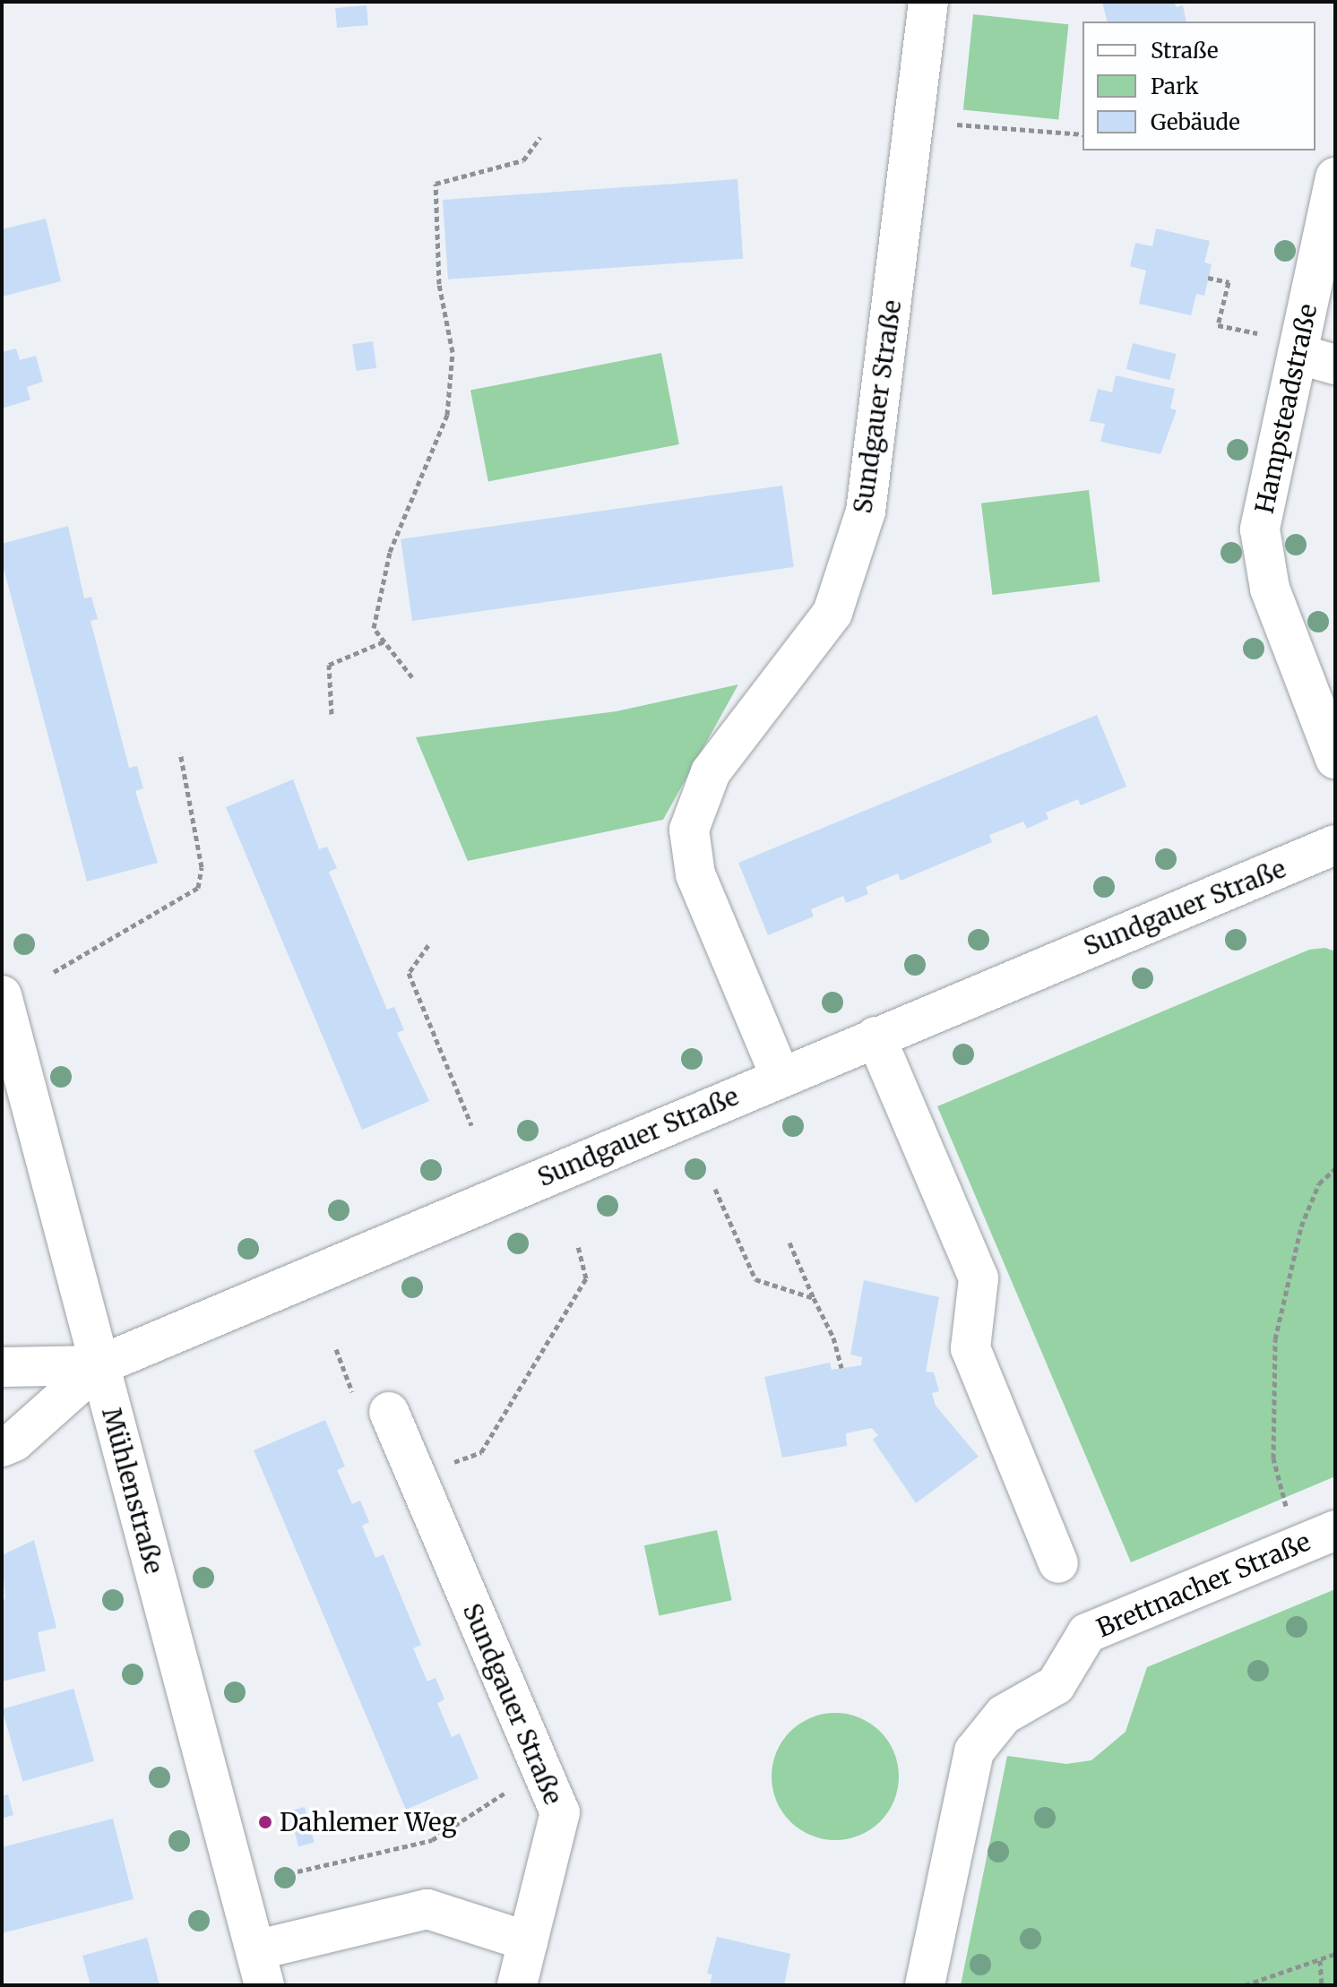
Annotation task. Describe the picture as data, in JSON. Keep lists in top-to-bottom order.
{
  "streets": {
    "street": [
      "Sundgauer Straße",
      "Hampsteadstraße",
      "Mühlenstraße",
      "Brettnacher Straße"
    ]
  },
  "crossings": [
    ["Sundgauer Straße", "Mühlenstraße"]
  ],
  "places": ["Dahlemer Weg"],
  "legend": ["Straße", "Park", "Gebäude"]
}
